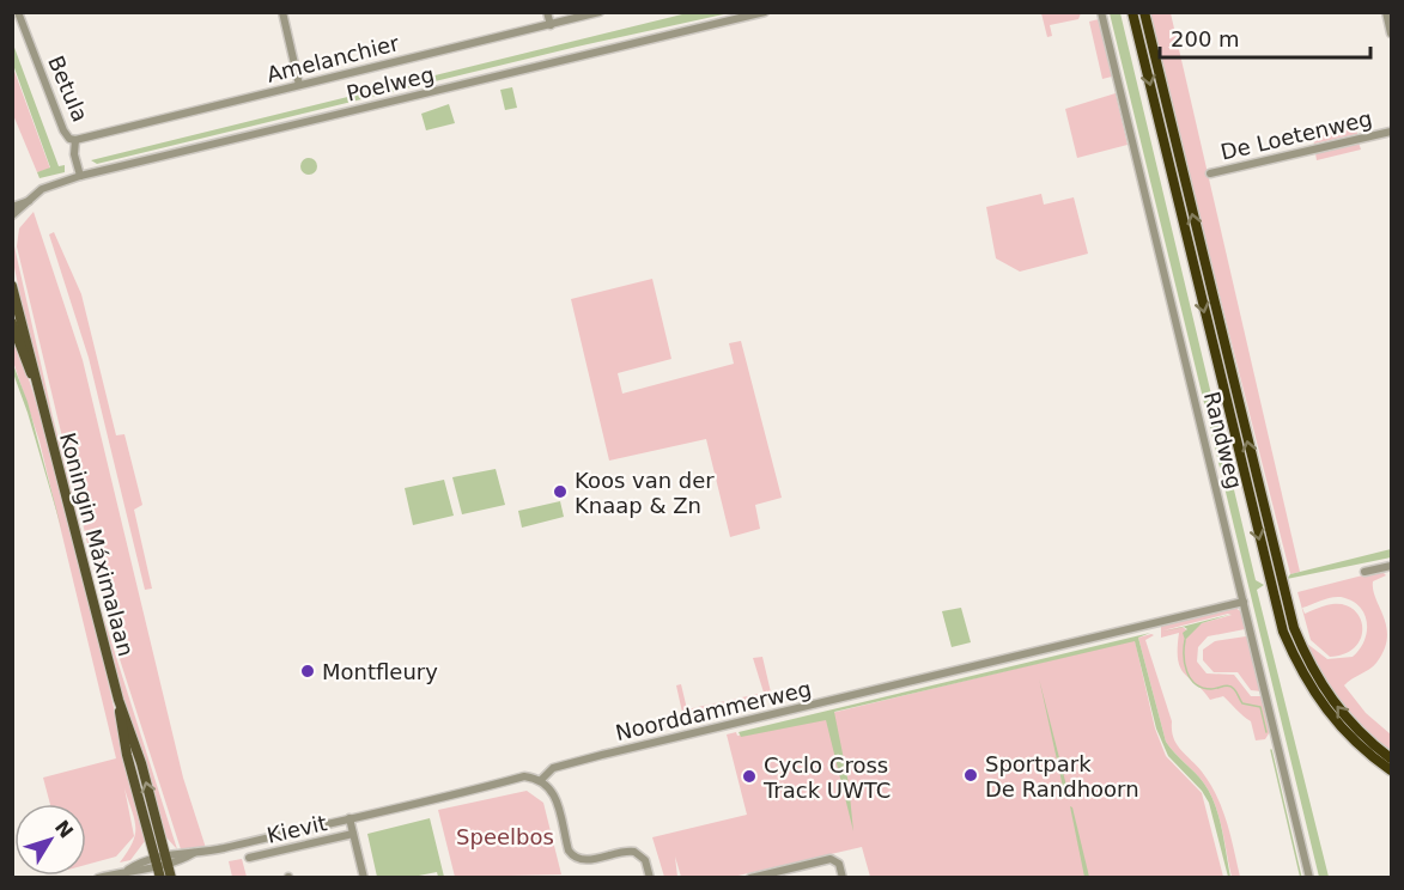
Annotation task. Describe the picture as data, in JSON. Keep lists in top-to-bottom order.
{
  "streets": {
    "main road": ["Koningin Máximalaan"],
    "street": [
      "Amelanchier",
      "Poelweg",
      "Betula",
      "De Loetenweg",
      "Randweg",
      "Noorddammerweg",
      "Kievit"
    ]
  },
  "crossings": [
    ["Amelanchier", "Betula"],
    ["Poelweg", "Betula"],
    ["Randweg", "Noorddammerweg"],
    ["Koningin Máximalaan", "Noorddammerweg"]
  ],
  "parks": ["Speelbos"],
  "places": [
    "Koos van der Knaap & Zn",
    "Montfleury",
    "Sportpark De Randhoorn",
    "Cyclo Cross Track UWTC"
  ],
  "scale_bar": "200 m",
  "north": "top right"
}
